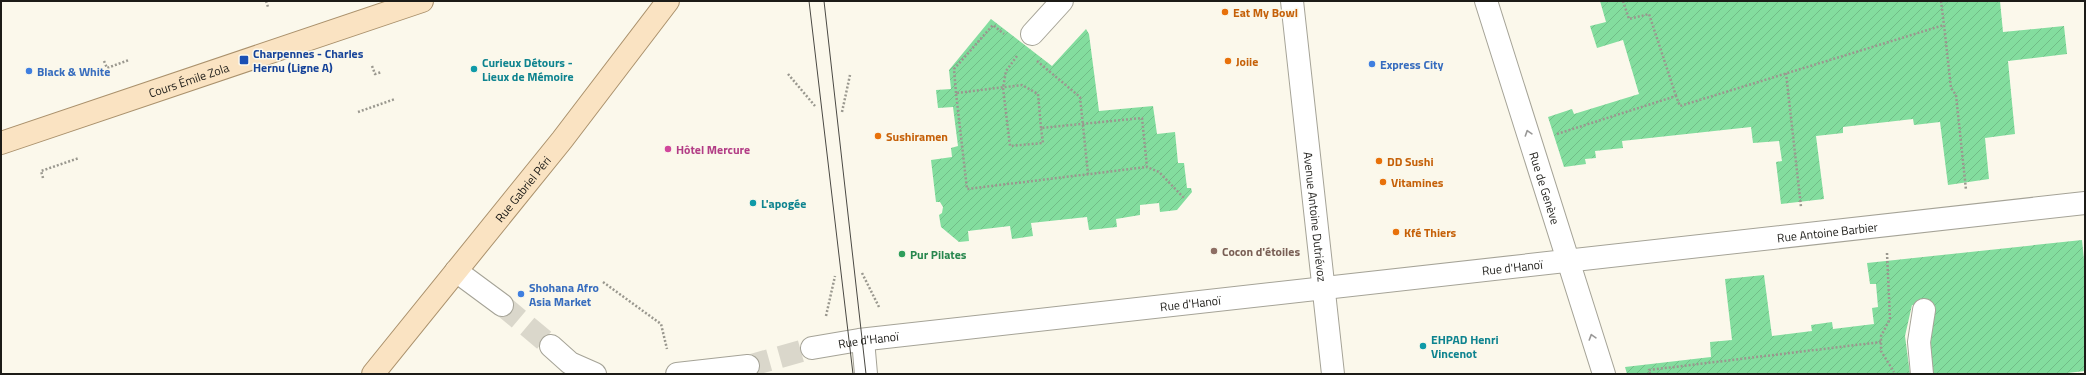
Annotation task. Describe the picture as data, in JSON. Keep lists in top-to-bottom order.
{
  "streets": {
    "main road": ["Cours Émile Zola", "Rue Gabriel Péri"],
    "street": [
      "Rue de Genève",
      "Avenue Antoine Dutriévoz",
      "Rue Antoine Barbier",
      "Rue d'Hanoï"
    ]
  },
  "crossings": [
    ["Rue de Genève", "Rue Antoine Barbier"],
    ["Rue de Genève", "Rue d'Hanoï"],
    ["Avenue Antoine Dutriévoz", "Rue d'Hanoï"],
    ["Rue Antoine Barbier", "Rue d'Hanoï"]
  ],
  "one_way": ["Rue de Genève"],
  "places": {
    "other": [
      "Eat My Bowl",
      "Joiie",
      "Express City",
      "Curieux Détours - Lieux de Mémoire",
      "Black & White",
      "Sushiramen",
      "Hôtel Mercure",
      "DD Sushi",
      "Vitamines",
      "L'apogée",
      "Kfé Thiers",
      "Cocon d'étoiles",
      "Pur Pilates",
      "Shohana Afro Asia Market",
      "EHPAD Henri Vincenot"
    ],
    "transit": ["Charpennes - Charles Hernu (Ligne A)"]
  }
}
